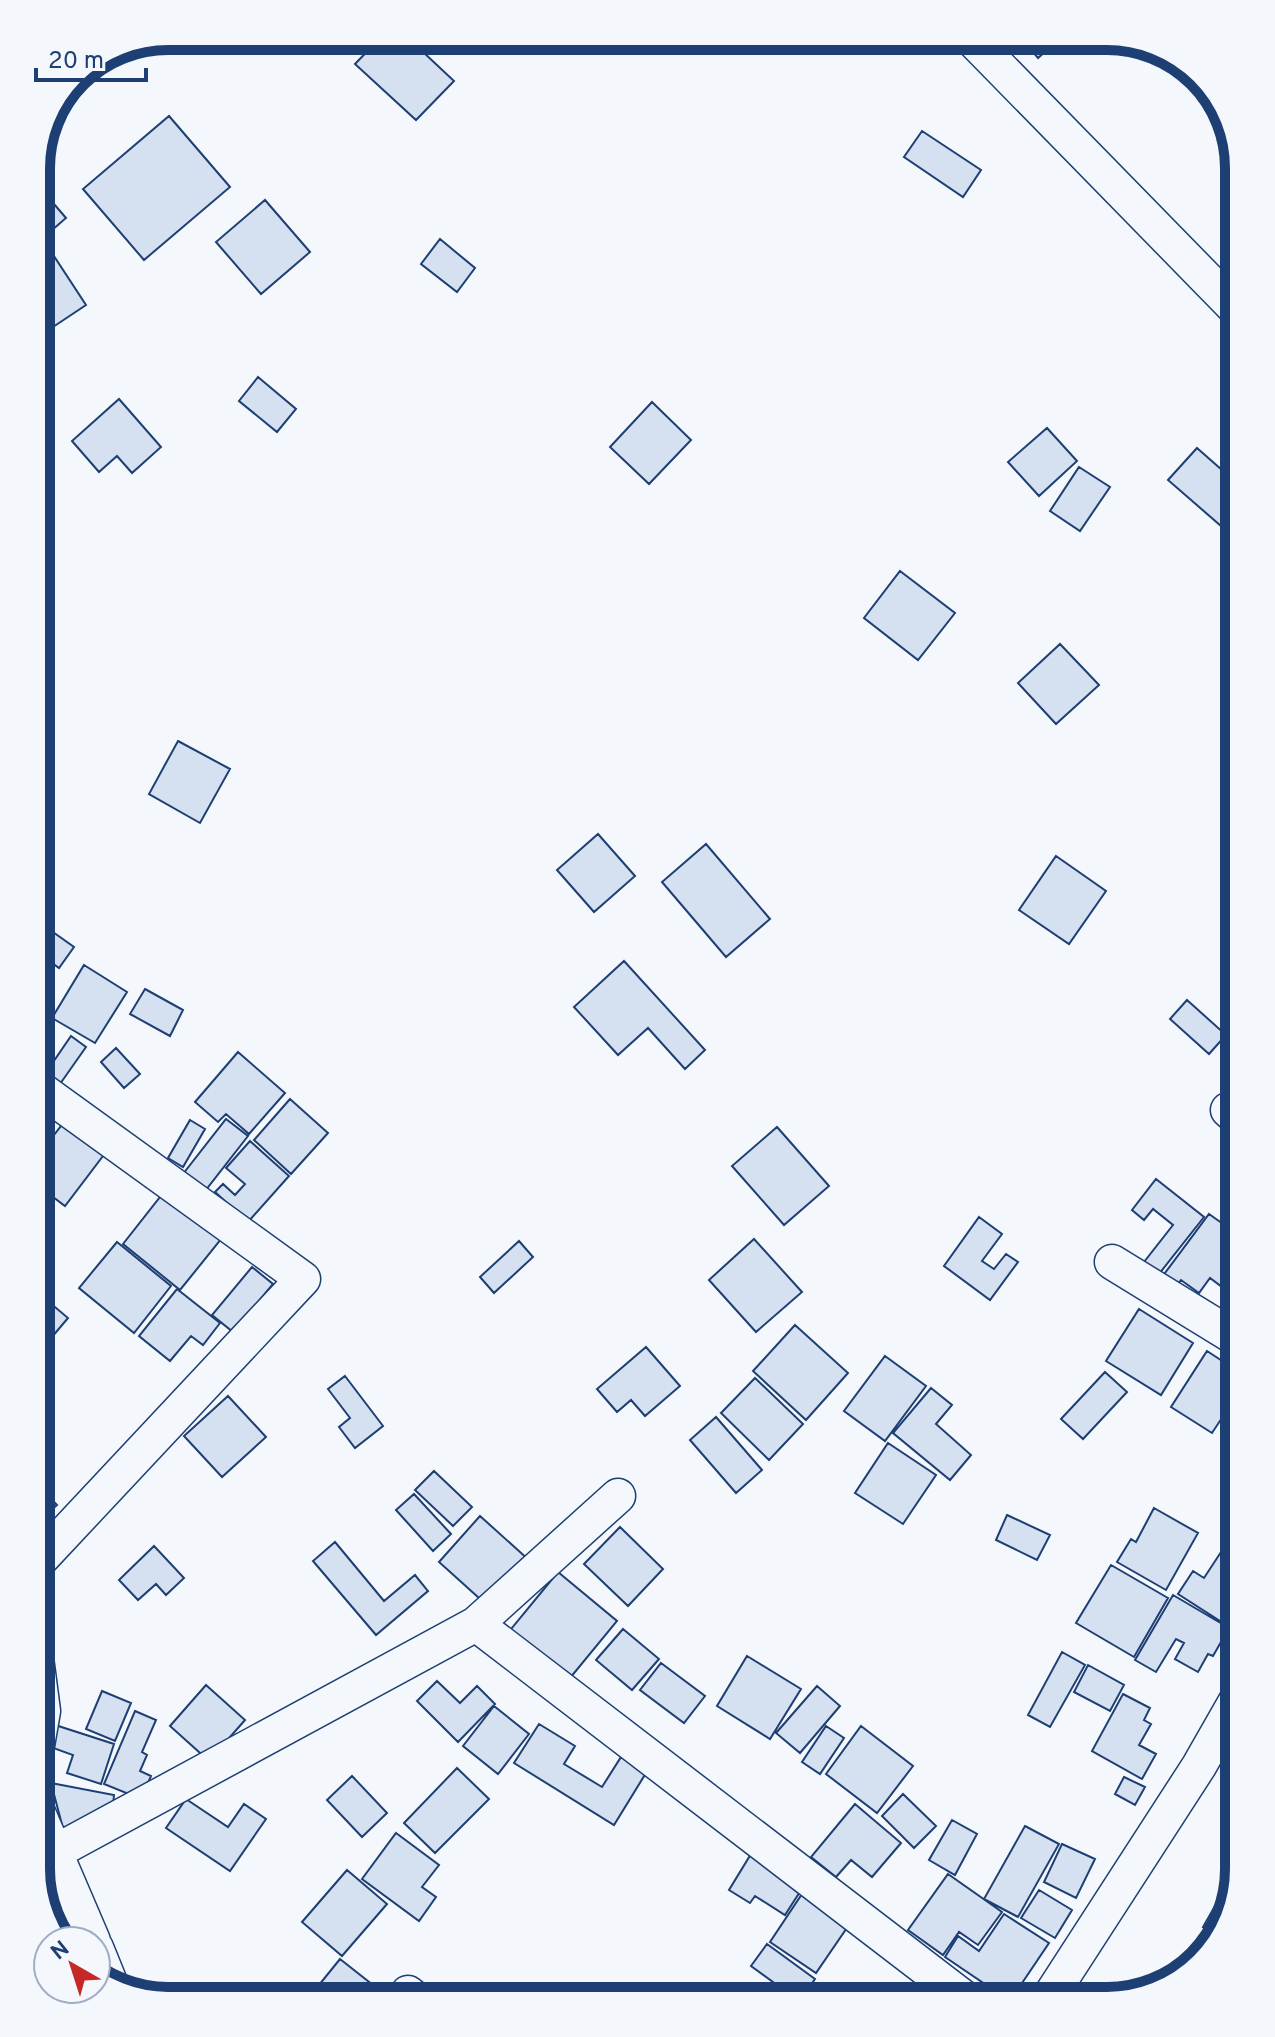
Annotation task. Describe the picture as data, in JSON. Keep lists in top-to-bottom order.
{
  "scale_bar": "20 m",
  "north": "top left"
}
